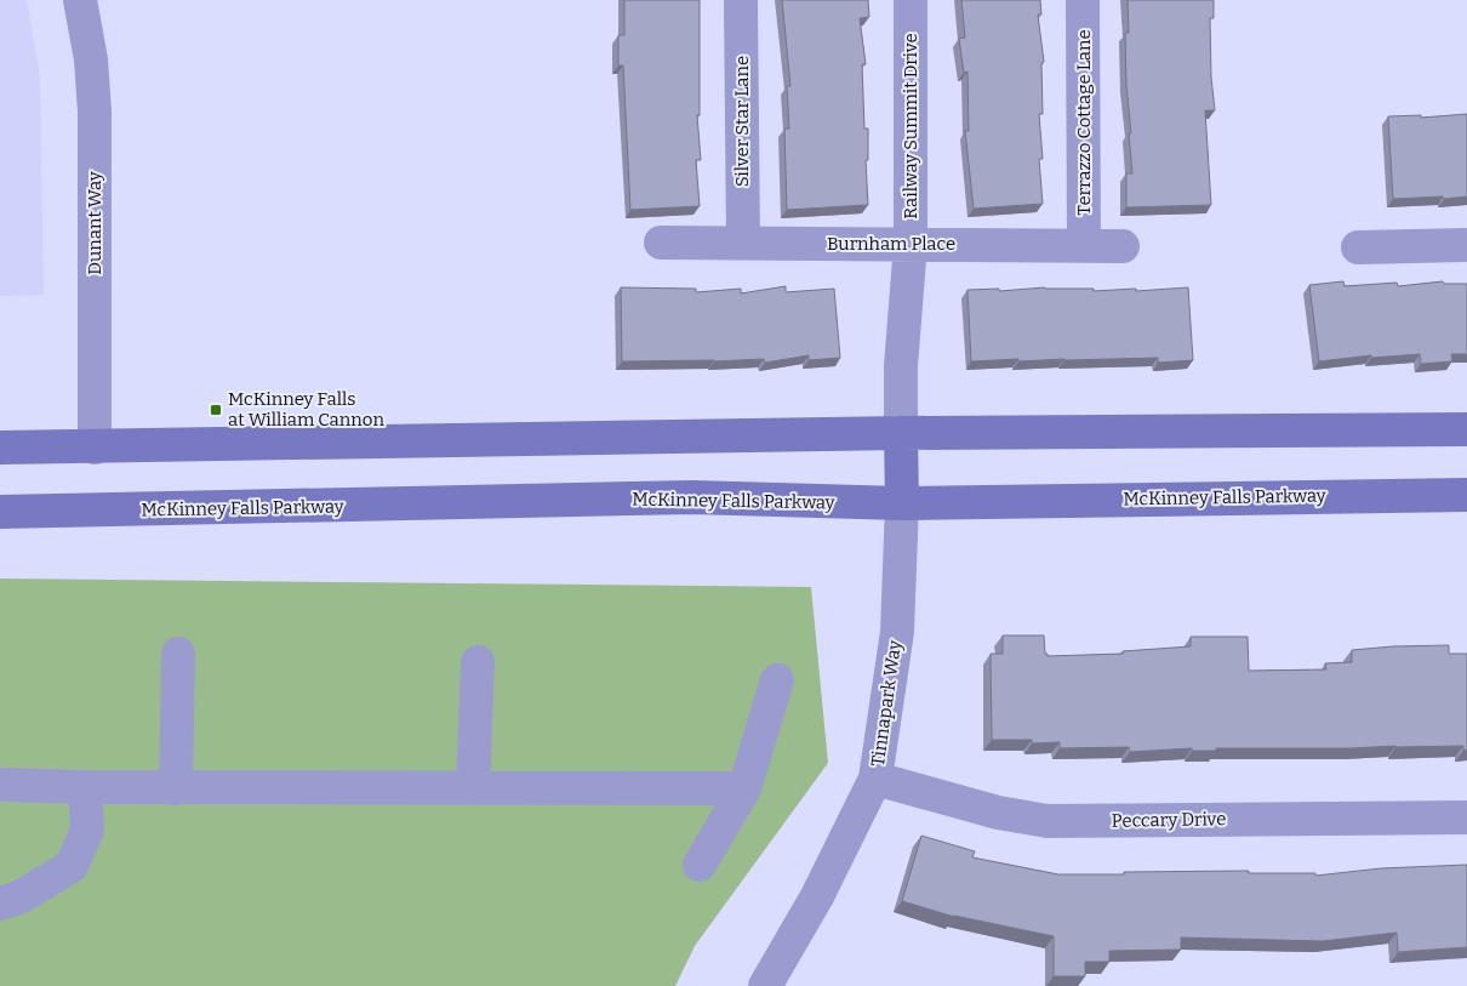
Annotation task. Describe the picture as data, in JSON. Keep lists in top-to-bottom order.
{
  "streets": {
    "main road": ["McKinney Falls Parkway"],
    "street": [
      "Silver Star Lane",
      "Terrazzo Cottage Lane",
      "Railway Summit Drive",
      "Dunant Way",
      "Burnham Place",
      "Tinnapark Way",
      "Peccary Drive"
    ]
  },
  "crossings": [
    ["Silver Star Lane", "Burnham Place"],
    ["Terrazzo Cottage Lane", "Burnham Place"],
    ["Railway Summit Drive", "Burnham Place"],
    ["McKinney Falls Parkway", "Tinnapark Way"],
    ["Tinnapark Way", "Peccary Drive"]
  ],
  "places": {
    "transit": ["McKinney Falls at William Cannon"]
  }
}
